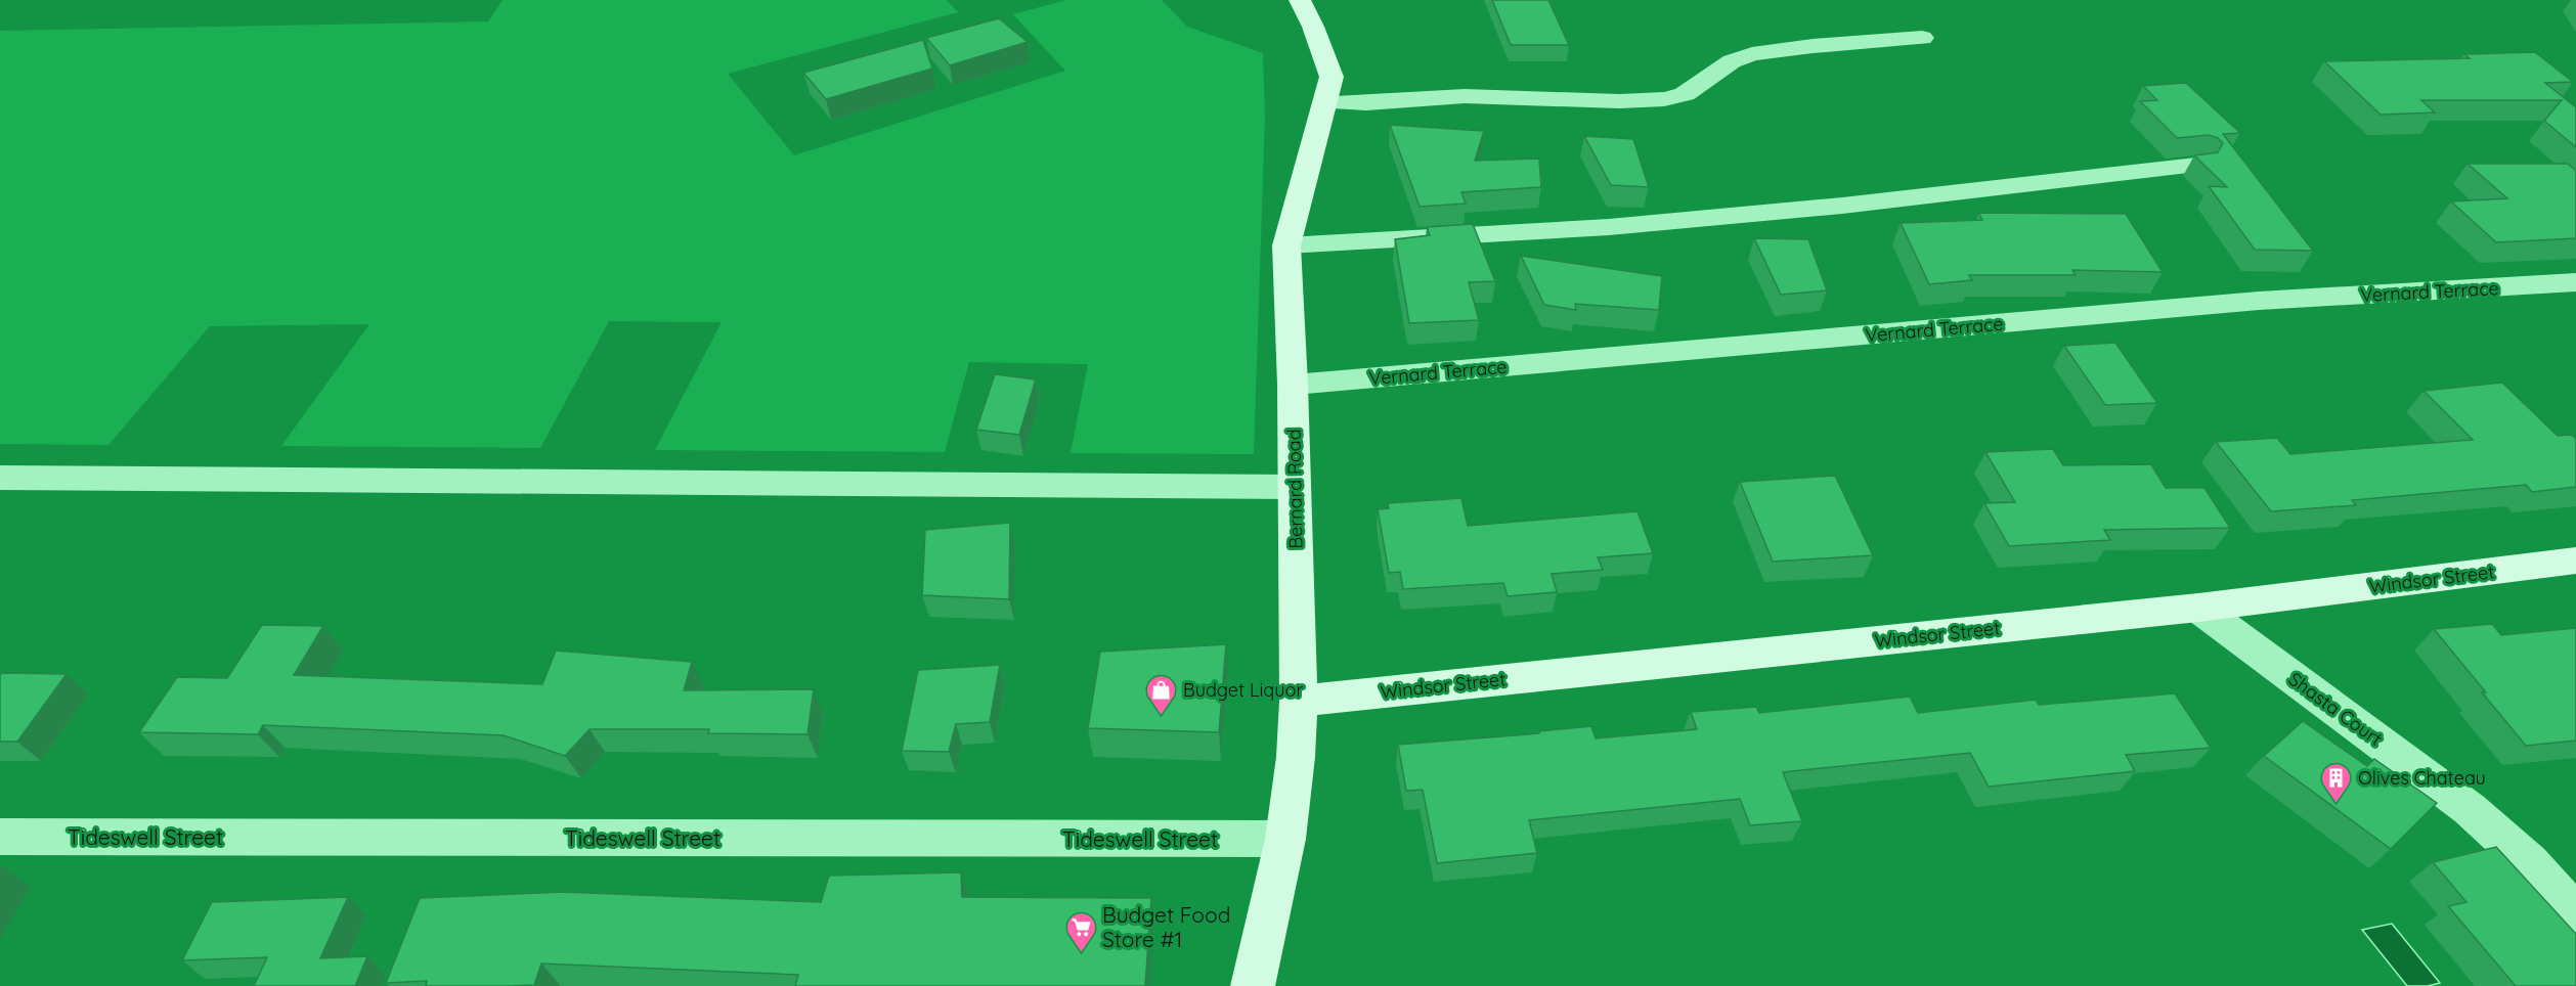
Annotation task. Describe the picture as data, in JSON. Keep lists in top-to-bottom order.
{
  "streets": {
    "main road": ["Bernard Road", "Windsor Street"],
    "street": ["Vernard Terrace", "Shasta Court", "Tideswell Street"]
  },
  "crossings": [
    ["Vernard Terrace", "Bernard Road"],
    ["Bernard Road", "Windsor Street"],
    ["Bernard Road", "Tideswell Street"],
    ["Windsor Street", "Shasta Court"]
  ],
  "places": {
    "shop": ["Budget Liquor"],
    "building": ["Olives Chateau"],
    "supermarket": ["Budget Food Store #1"]
  }
}
